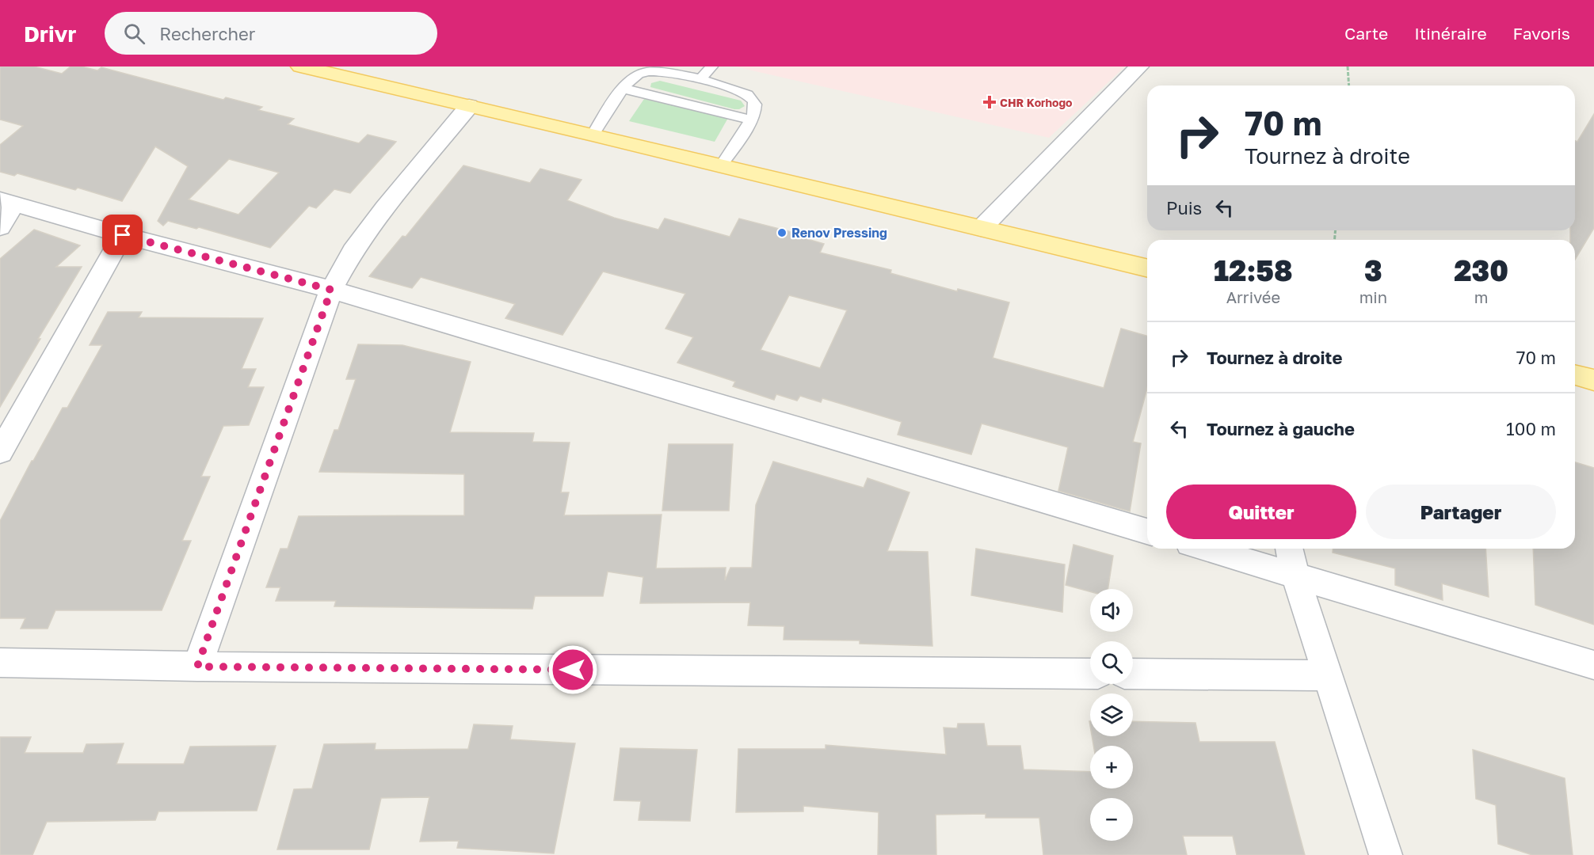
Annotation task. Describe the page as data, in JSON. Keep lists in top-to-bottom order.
{
  "places": {
    "health": ["CHR Korhogo"],
    "other": ["Renov Pressing"]
  },
  "page": {
    "header": "Drivr",
    "search": "Rechercher",
    "nav": ["Carte", "Itinéraire", "Favoris"],
    "turn": ["70 m", "Tournez à droite"],
    "then": "Puis",
    "eta": [
      "12:58",
      "Arrivée",
      "3",
      "min",
      "230",
      "m"
    ],
    "list": [
      {
        "name": "Tournez à droite",
        "value": "70 m"
      },
      {
        "name": "Tournez à gauche",
        "value": "100 m"
      }
    ],
    "buttons": ["Quitter", "Partager"],
    "map_buttons": ["+", "−"]
  }
}
